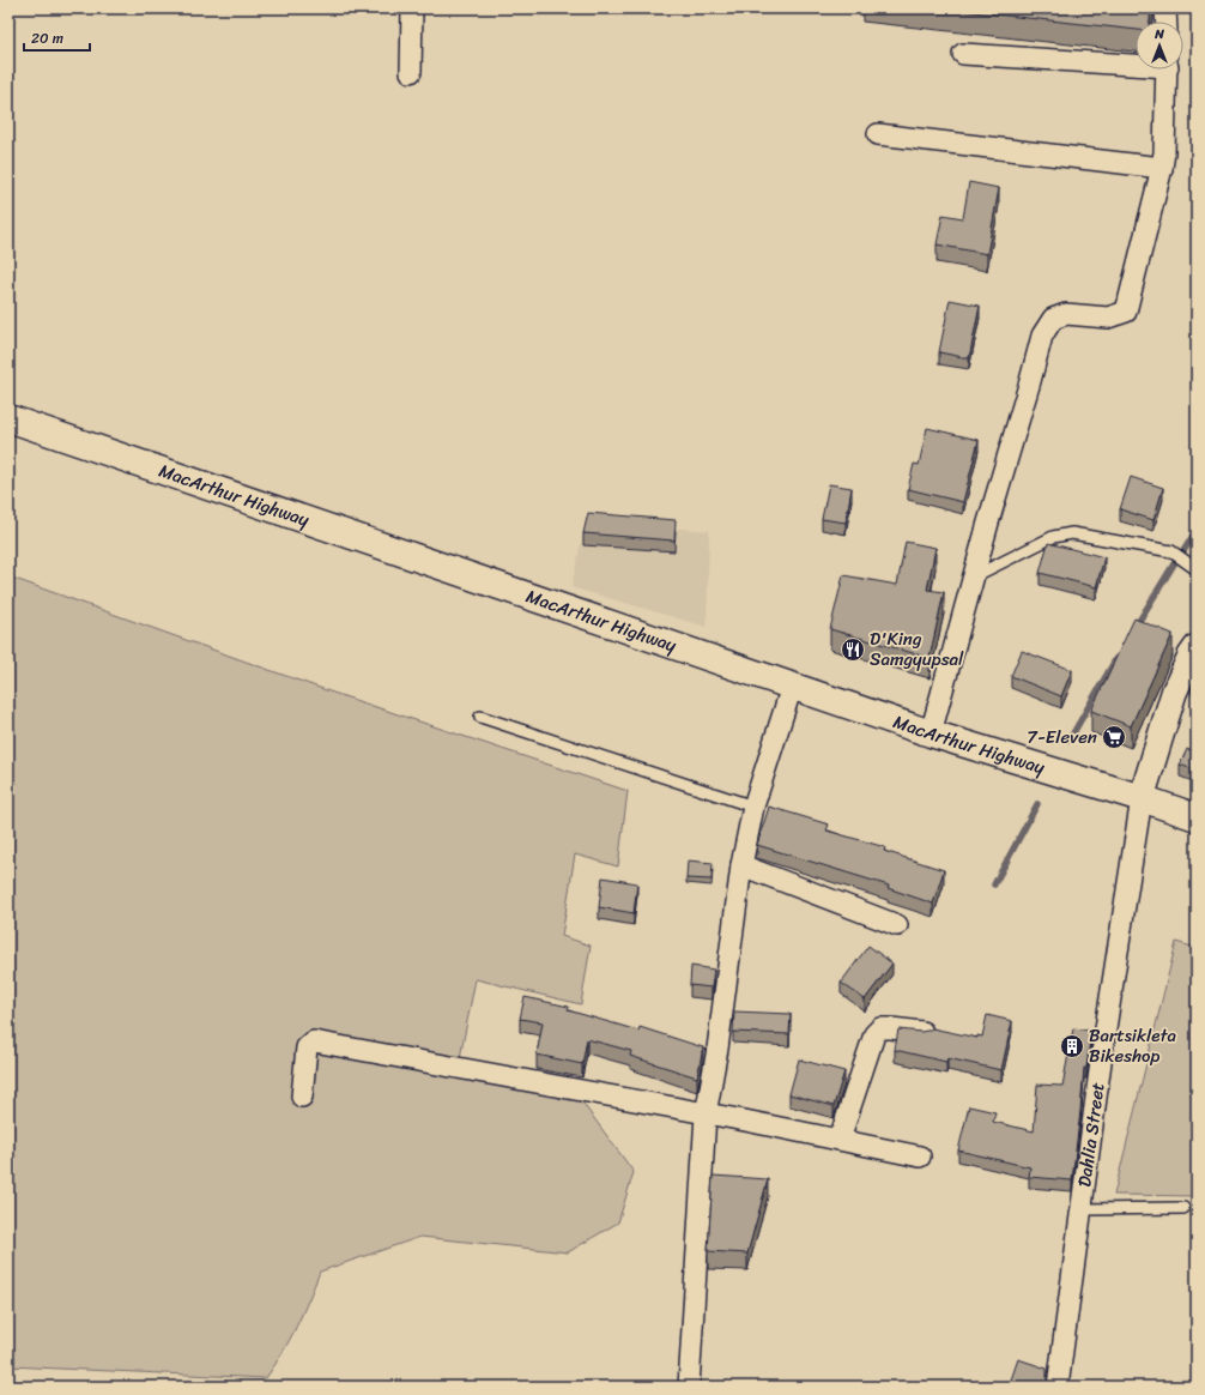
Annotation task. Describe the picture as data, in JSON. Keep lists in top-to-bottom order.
{
  "streets": {
    "highway": ["MacArthur Highway"],
    "street": ["Dahlia Street"]
  },
  "crossings": [
    ["MacArthur Highway", "Dahlia Street"]
  ],
  "places": {
    "restaurant": ["D'King Samgyupsal"],
    "supermarket": ["7-Eleven"],
    "building": ["Bartsikleta Bikeshop"]
  },
  "scale_bar": "20 m",
  "north": "top"
}
